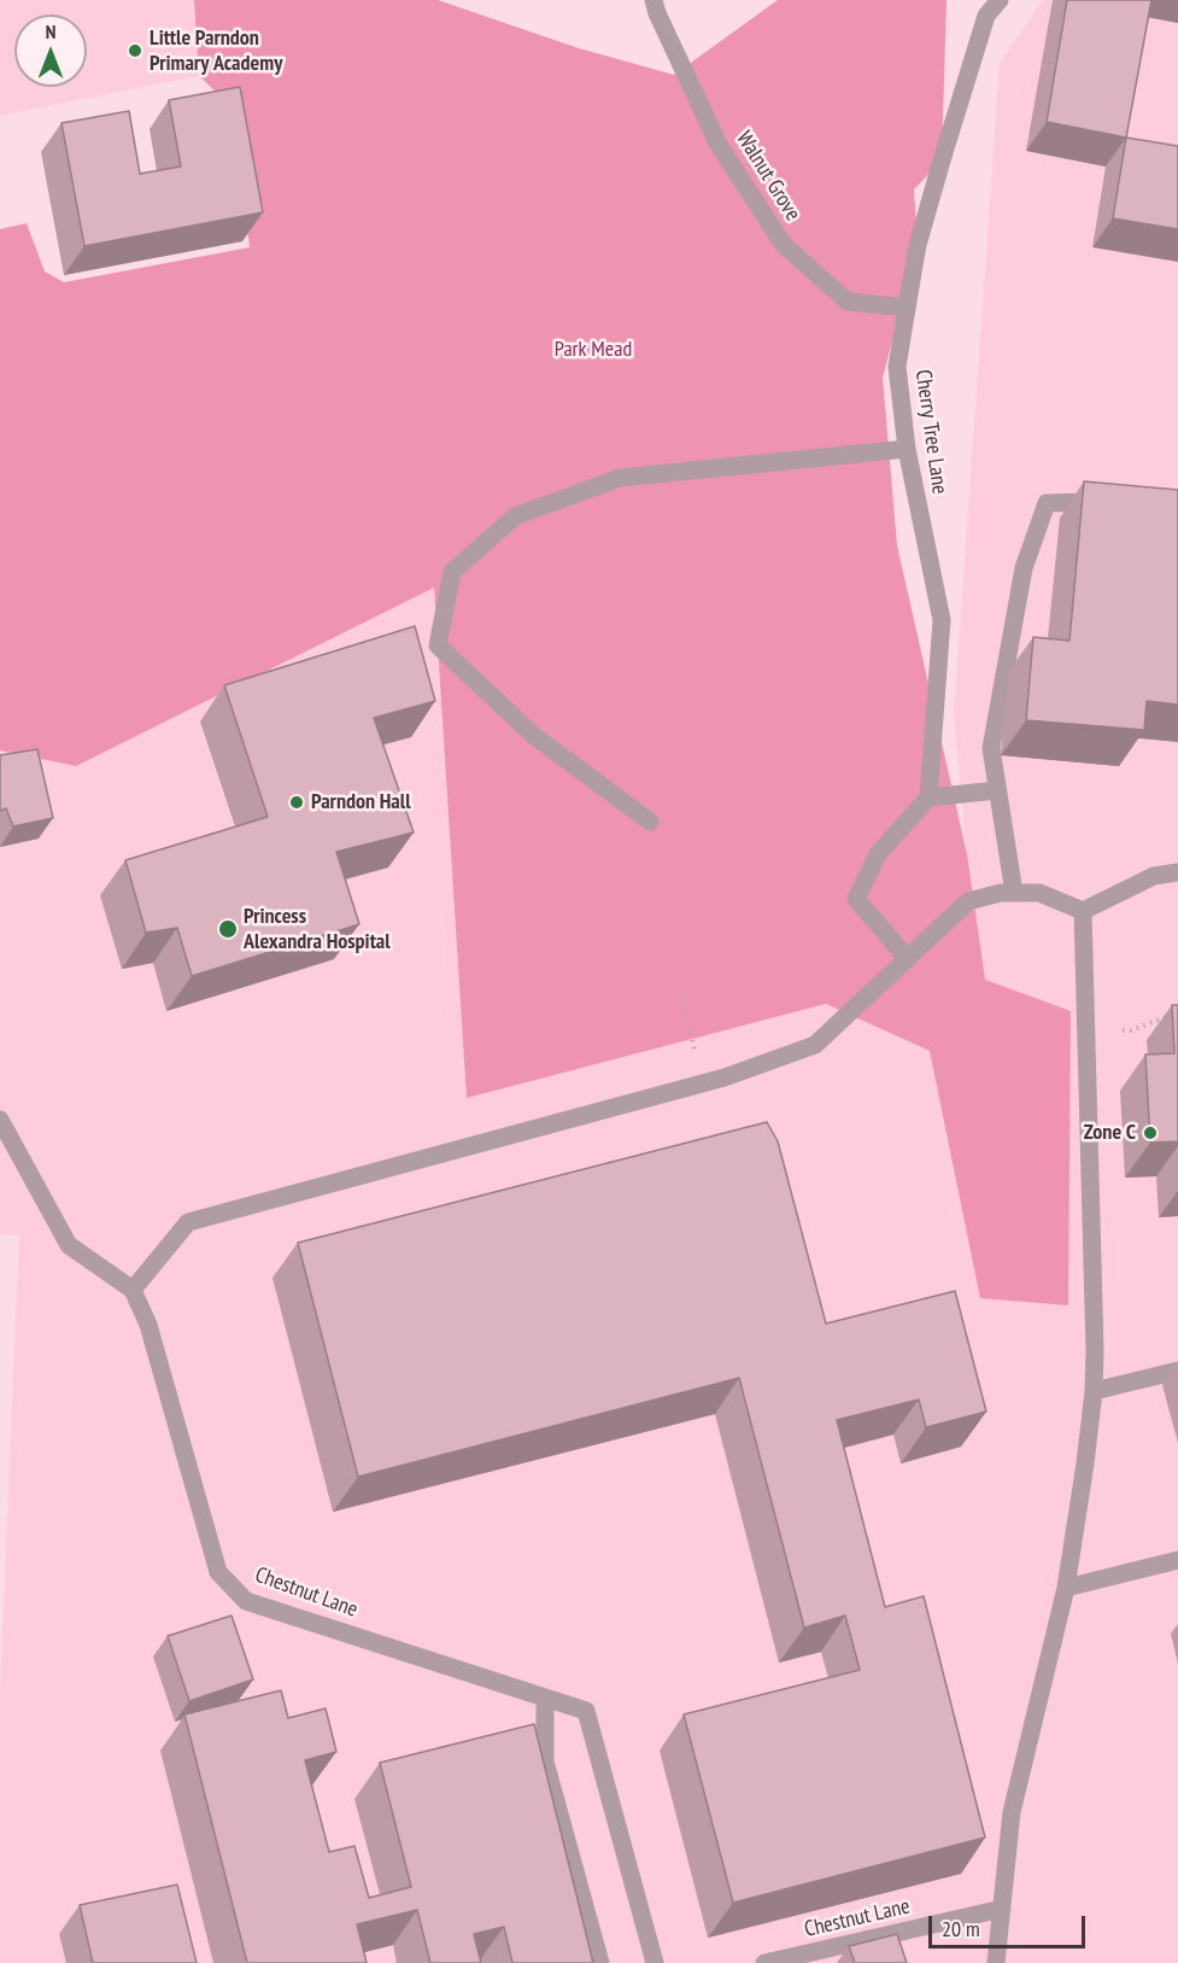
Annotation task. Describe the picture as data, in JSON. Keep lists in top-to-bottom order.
{
  "streets": {
    "street": ["Walnut Grove", "Cherry Tree Lane", "Chestnut Lane"]
  },
  "crossings": [
    ["Walnut Grove", "Cherry Tree Lane"]
  ],
  "parks": ["Park Mead"],
  "places": [
    "Little Parndon Primary Academy",
    "Parndon Hall",
    "Princess Alexandra Hospital",
    "Zone C"
  ],
  "scale_bar": "20 m",
  "north": "top"
}
